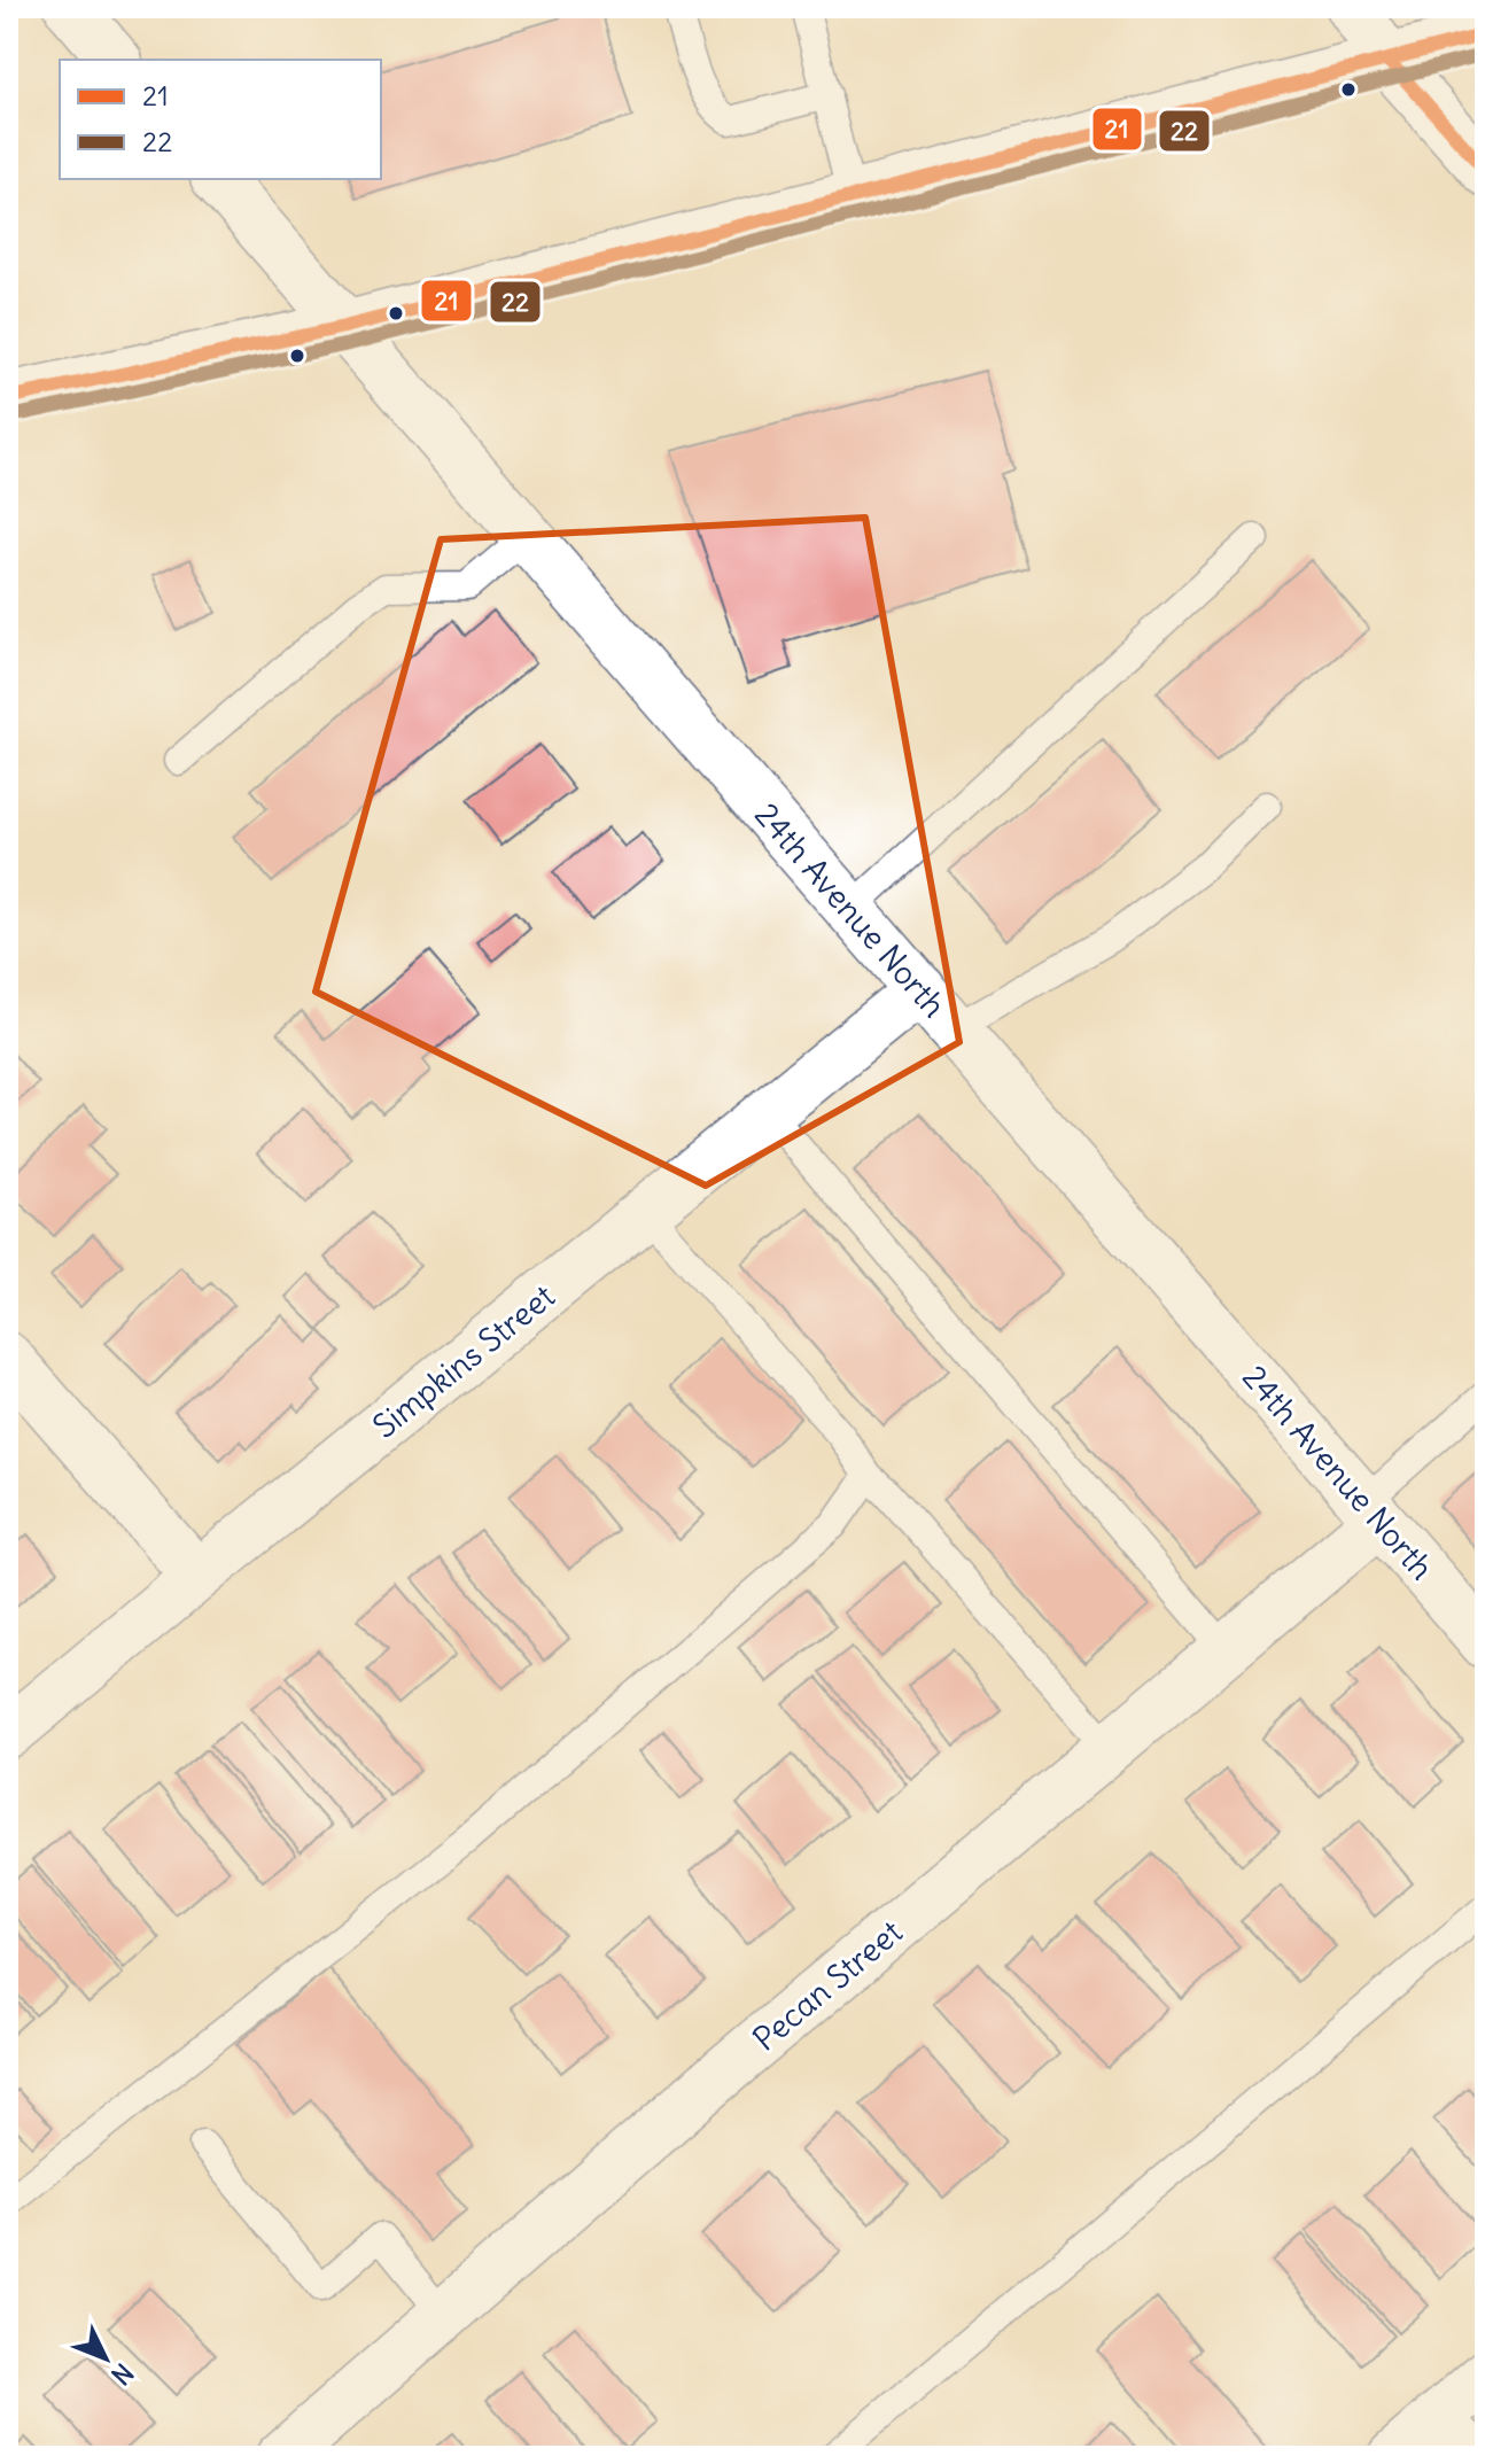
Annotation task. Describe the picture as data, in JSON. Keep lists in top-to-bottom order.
{
  "streets": {
    "street": ["24th Avenue North", "Simpkins Street", "Pecan Street"]
  },
  "crossings": [
    ["24th Avenue North", "Simpkins Street"],
    ["24th Avenue North", "Pecan Street"]
  ],
  "lines": ["transit line 21", "transit line 22"],
  "legend": ["21", "22"],
  "north": "bottom right"
}
